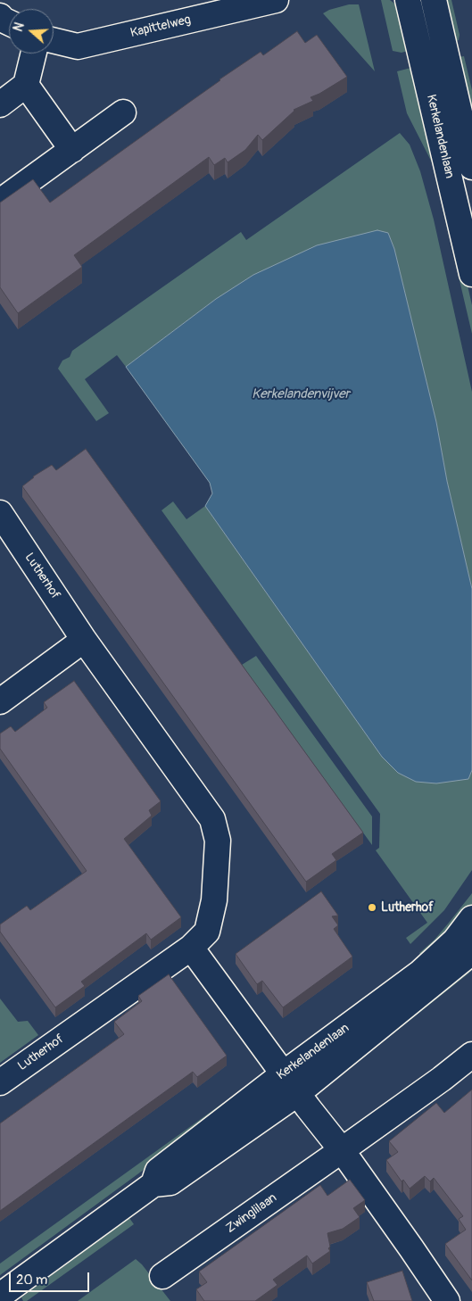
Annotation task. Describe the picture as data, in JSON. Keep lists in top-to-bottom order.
{
  "streets": {
    "street": [
      "Kapittelweg",
      "Kerkelandenlaan",
      "Lutherhof",
      "Zwinglilaan"
    ]
  },
  "water": ["Kerkelandenvijver"],
  "places": ["Lutherhof"],
  "scale_bar": "20 m",
  "north": "left"
}
